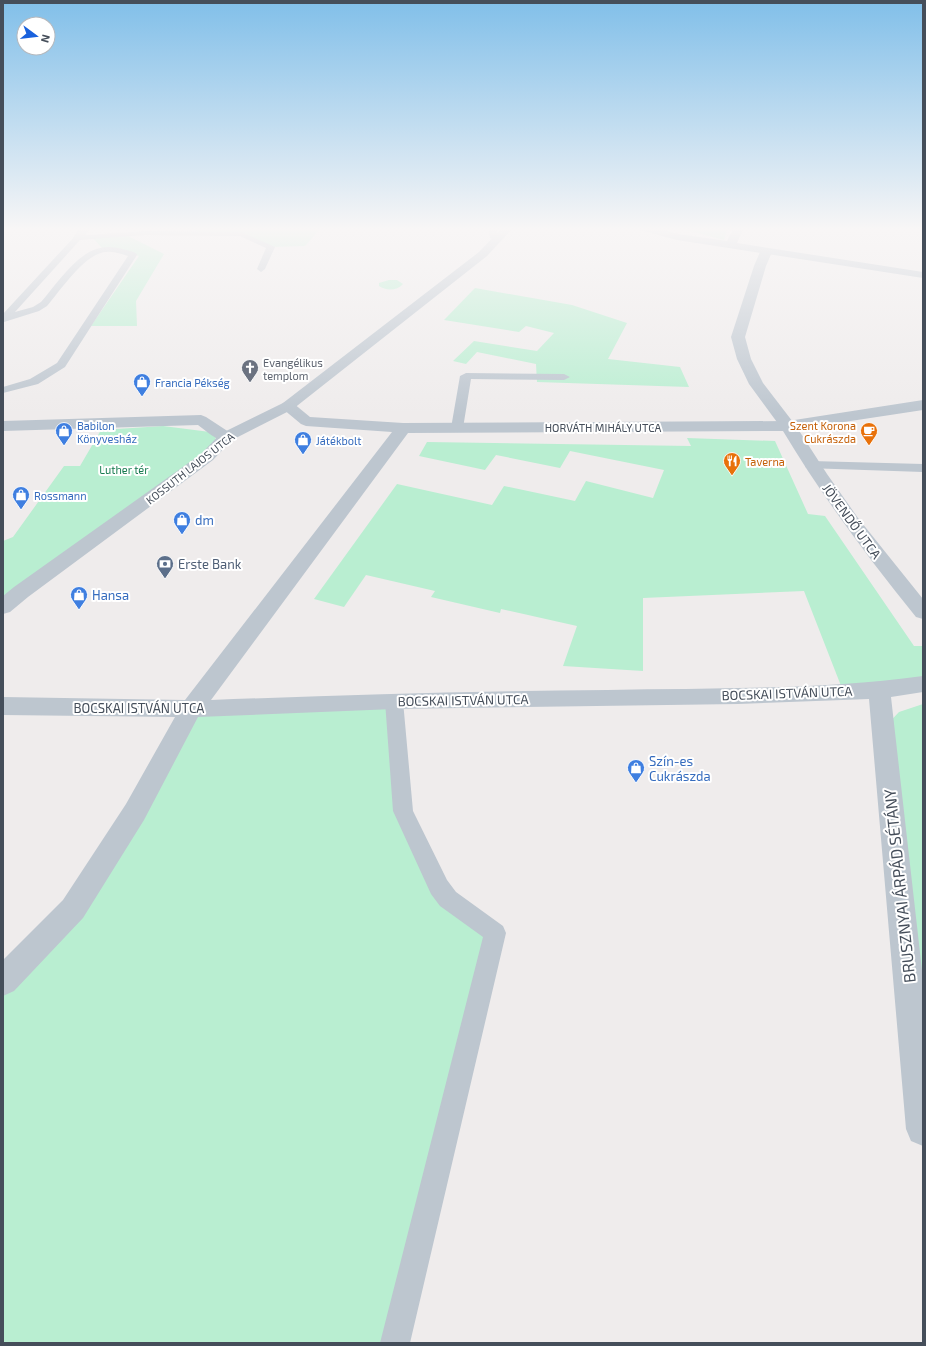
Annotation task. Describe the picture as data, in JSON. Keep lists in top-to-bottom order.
{
  "streets": {
    "street": [
      "HORVÁTH MIHÁLY UTCA",
      "KOSSUTH LAJOS UTCA",
      "JÖVENDŐ UTCA",
      "BOCSKAI ISTVÁN UTCA",
      "BRUSZNYAI ÁRPÁD SÉTÁNY"
    ]
  },
  "crossings": [
    ["HORVÁTH MIHÁLY UTCA", "KOSSUTH LAJOS UTCA"],
    ["HORVÁTH MIHÁLY UTCA", "JÖVENDŐ UTCA"],
    ["BOCSKAI ISTVÁN UTCA", "BRUSZNYAI ÁRPÁD SÉTÁNY"]
  ],
  "parks": ["Luther tér"],
  "places": {
    "church": ["Evangélikus templom"],
    "shop": [
      "Francia Pékség",
      "Babilon Könyvesház",
      "Játékbolt",
      "Rossmann",
      "dm",
      "Hansa",
      "Szín-es Cukrászda"
    ],
    "cafe": ["Szent Korona Cukrászda"],
    "restaurant": ["Taverna"],
    "bank": ["Erste Bank"]
  },
  "north": "right"
}
